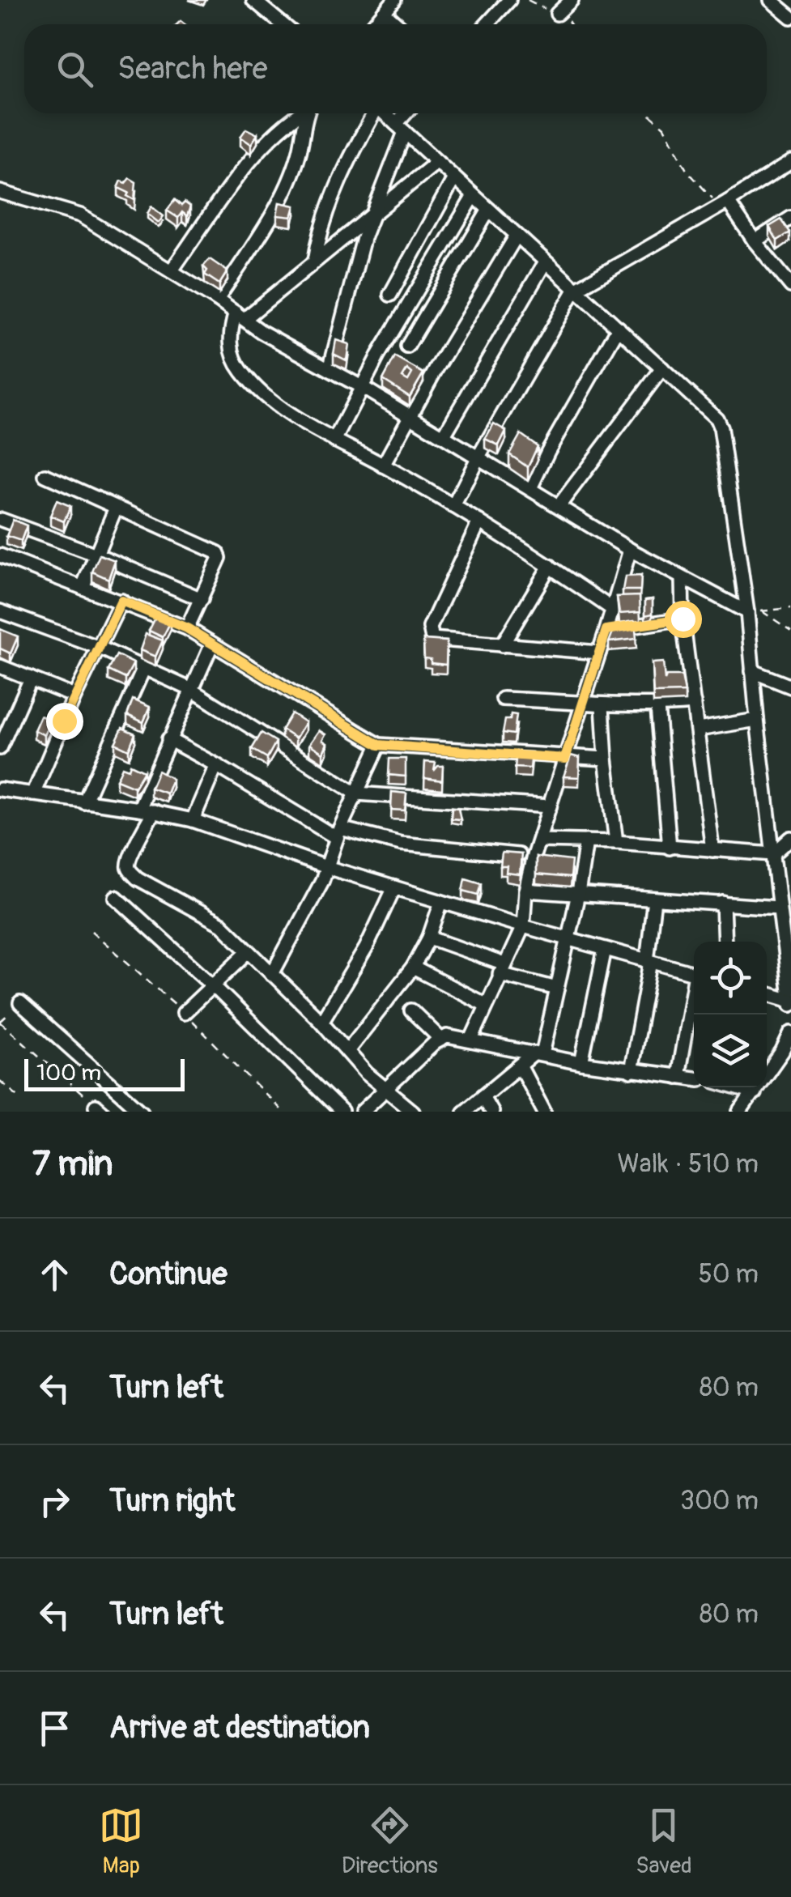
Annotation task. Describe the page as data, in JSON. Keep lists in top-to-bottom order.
{
  "scale_bar": "100 m",
  "page": {
    "search": "Search here",
    "scale": "100 m",
    "heading": ["7 min", "Walk · 510 m"],
    "list": [
      ["Continue", "50 m"],
      ["Turn left", "80 m"],
      ["Turn right", "300 m"],
      ["Turn left", "80 m"],
      "Arrive at destination"
    ],
    "nav": ["Map", "Directions", "Saved"]
  }
}
